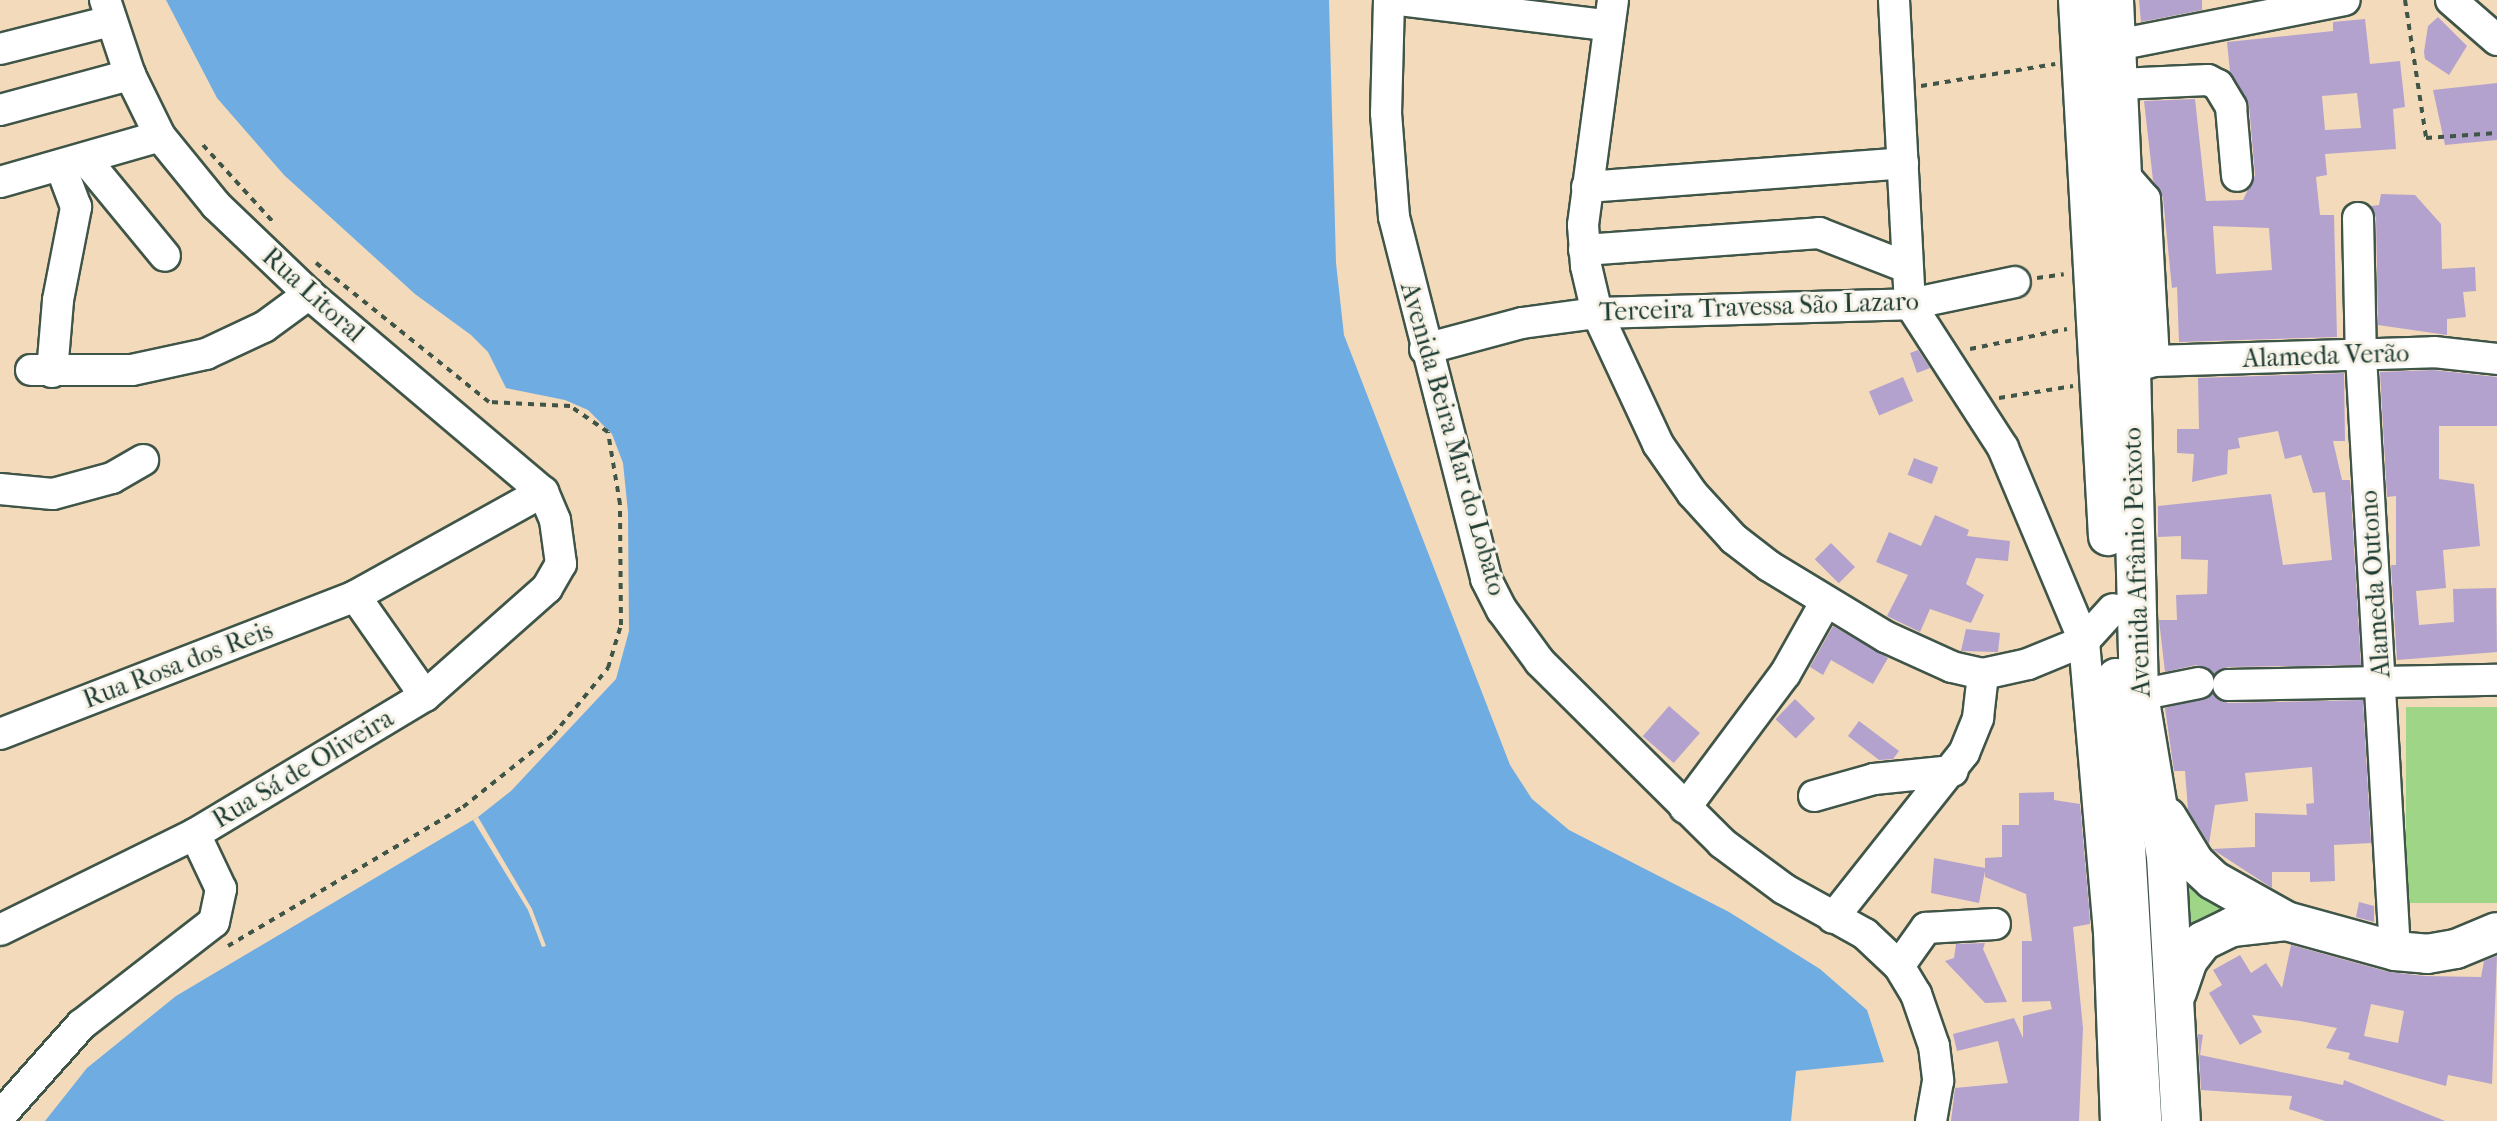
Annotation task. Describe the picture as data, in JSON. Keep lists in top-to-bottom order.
{
  "streets": {
    "main road": ["Avenida Afrânio Peixoto"],
    "street": [
      "Rua Litoral",
      "Terceira Travessa São Lazaro",
      "Alameda Verão",
      "Avenida Beira Mar do Lobato",
      "Alameda Outono",
      "Rua Rosa dos Reis",
      "Rua Sá de Oliveira"
    ]
  },
  "crossings": [
    ["Rua Litoral", "Rua Rosa dos Reis"],
    ["Rua Litoral", "Rua Sá de Oliveira"],
    ["Terceira Travessa São Lazaro", "Avenida Beira Mar do Lobato"],
    ["Alameda Verão", "Avenida Afrânio Peixoto"],
    ["Alameda Verão", "Alameda Outono"],
    ["Rua Rosa dos Reis", "Rua Sá de Oliveira"]
  ]
}
